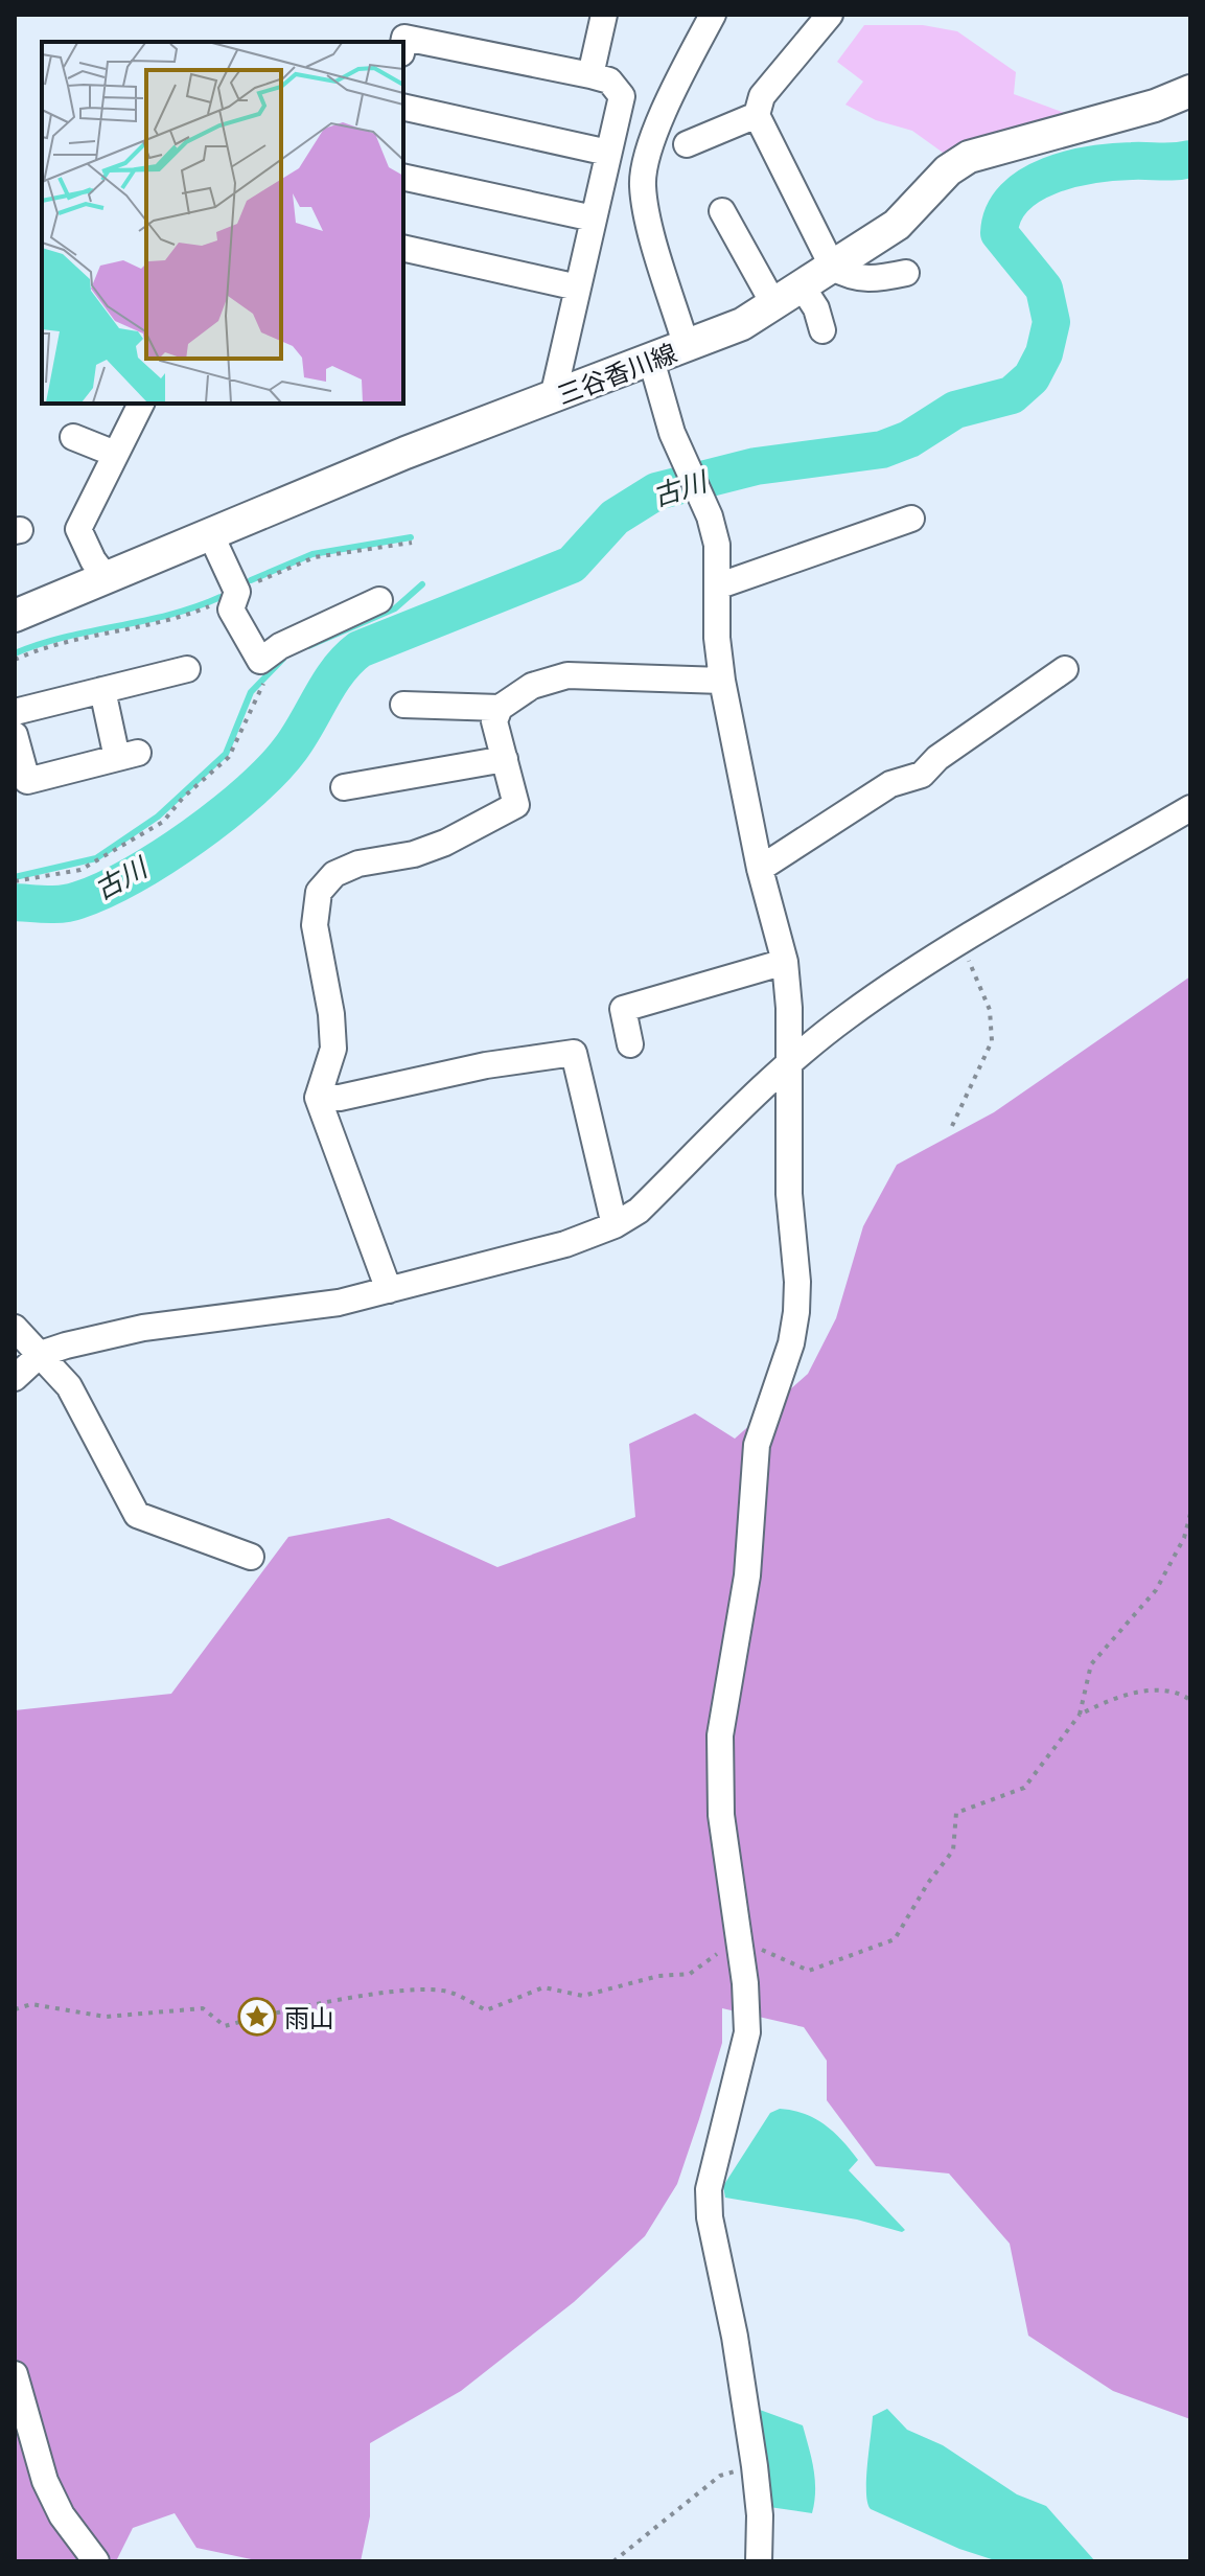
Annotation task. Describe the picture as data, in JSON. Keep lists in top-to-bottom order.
{
  "streets": {
    "main road": ["三谷香川線"]
  },
  "water": ["古川"],
  "places": {
    "place": ["雨山"]
  }
}
